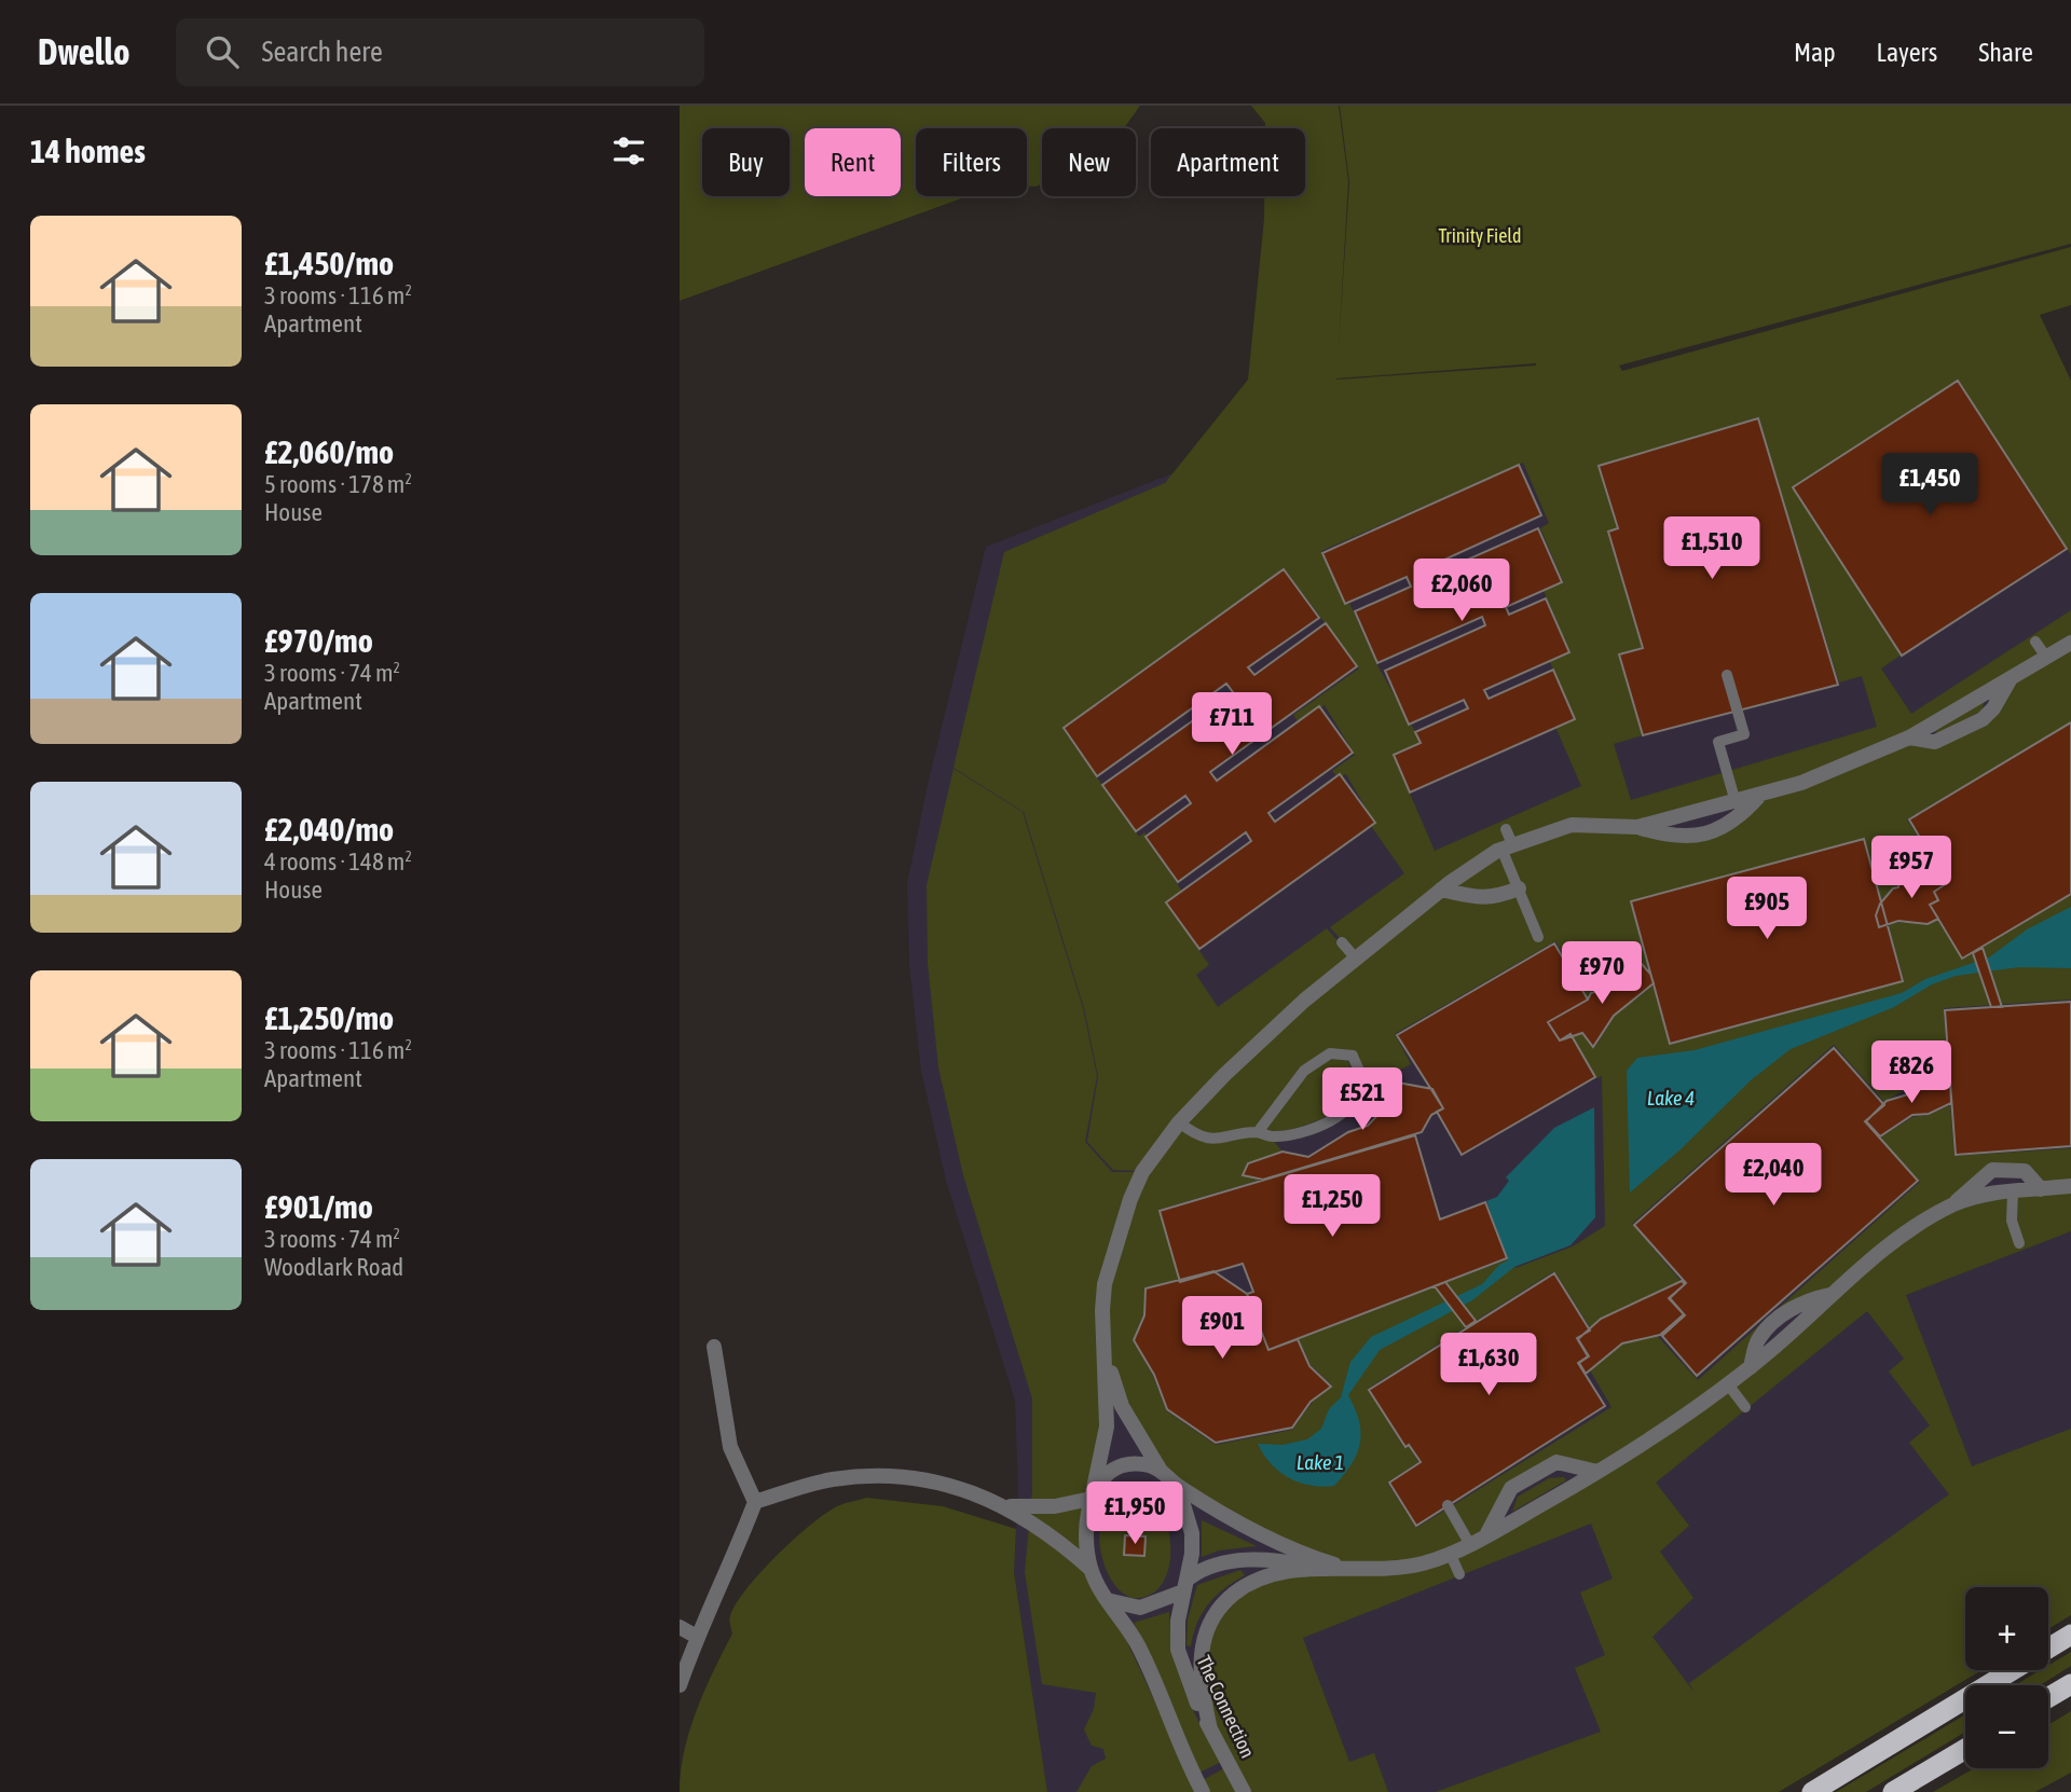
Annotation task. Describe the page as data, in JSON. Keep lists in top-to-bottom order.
{
  "streets": {
    "street": ["The Connection"]
  },
  "water": ["Lake 4", "Lake 1"],
  "parks": ["Trinity Field"],
  "page": {
    "header": "Dwello",
    "search": "Search here",
    "nav": ["Map", "Layers", "Share"],
    "heading": "14 homes",
    "chip": [
      "Buy",
      "Rent",
      "Filters",
      "New",
      "Apartment"
    ],
    "list": [
      {
        "name": "£1,450/mo",
        "note": "3 rooms · 116 m² · Apartment"
      },
      {
        "name": "£2,060/mo",
        "note": "5 rooms · 178 m² · House"
      },
      {
        "name": "£970/mo",
        "note": "3 rooms · 74 m² · Apartment"
      },
      {
        "name": "£2,040/mo",
        "note": "4 rooms · 148 m² · House"
      },
      {
        "name": "£1,250/mo",
        "note": "3 rooms · 116 m² · Apartment"
      },
      {
        "name": "£901/mo",
        "note": "3 rooms · 74 m² · Woodlark Road"
      }
    ],
    "price": [
      "£1,450",
      "£1,510",
      "£2,060",
      "£711",
      "£957",
      "£905",
      "£970",
      "£826",
      "£521",
      "£2,040",
      "£1,250",
      "£901",
      "£1,630",
      "£1,950"
    ],
    "map_buttons": ["+", "−"]
  }
}
